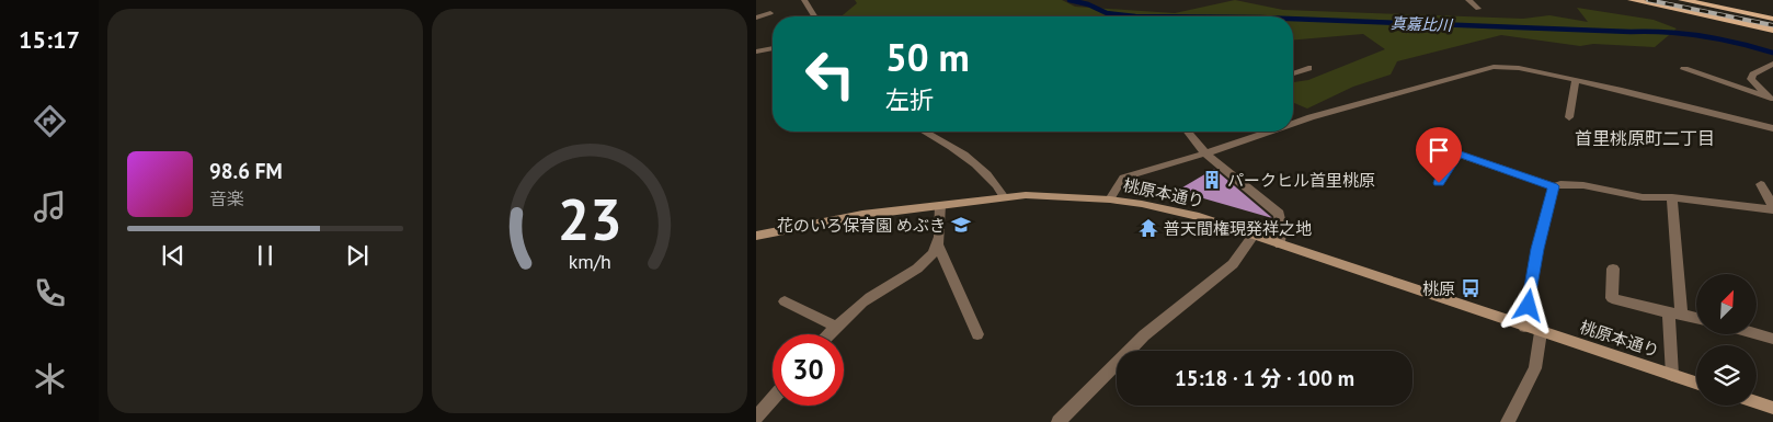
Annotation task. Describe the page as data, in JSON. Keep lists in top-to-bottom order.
{
  "streets": {
    "main road": ["桃原本通り"]
  },
  "districts": ["首里桃原町二丁目"],
  "water": ["真嘉比川"],
  "places": {
    "building": ["パークヒル首里桃原"],
    "school or university": ["花のいろ保育園 めぶき"],
    "temple": ["普天間権現発祥之地"],
    "bus stop": ["桃原"]
  },
  "north": "top right",
  "page": {
    "tabs": "15:17",
    "turn": ["50 m", "左折"],
    "song": ["98.6 FM", "音楽"],
    "limit": "30",
    "trip": "15:18 · 1 分 · 100 m",
    "gauge": ["23", "km/h"]
  }
}
